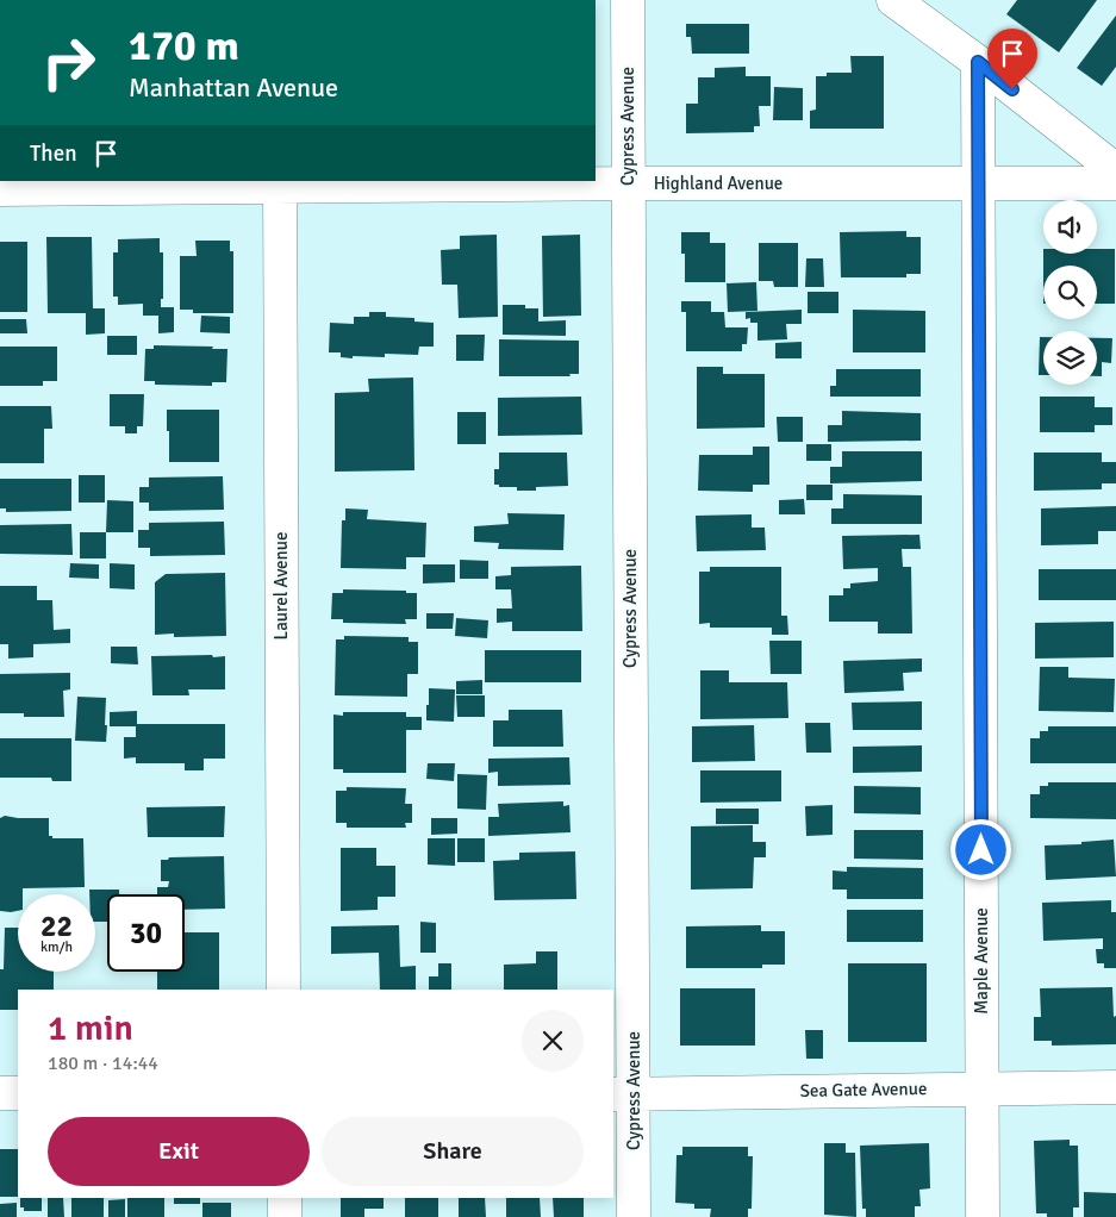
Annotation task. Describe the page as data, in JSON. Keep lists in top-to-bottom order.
{
  "streets": {
    "street": [
      "Cypress Avenue",
      "Highland Avenue",
      "Laurel Avenue",
      "Maple Avenue",
      "Sea Gate Avenue"
    ]
  },
  "crossings": [
    ["Cypress Avenue", "Highland Avenue"],
    ["Cypress Avenue", "Sea Gate Avenue"],
    ["Highland Avenue", "Laurel Avenue"],
    ["Highland Avenue", "Maple Avenue"],
    ["Maple Avenue", "Sea Gate Avenue"]
  ],
  "page": {
    "turn": ["170 m", "Manhattan Avenue"],
    "then": "Then",
    "speed": "22 km/h",
    "limit": "30",
    "heading": ["1 min", "180 m · 14:44"],
    "buttons": ["Exit", "Share"]
  }
}
